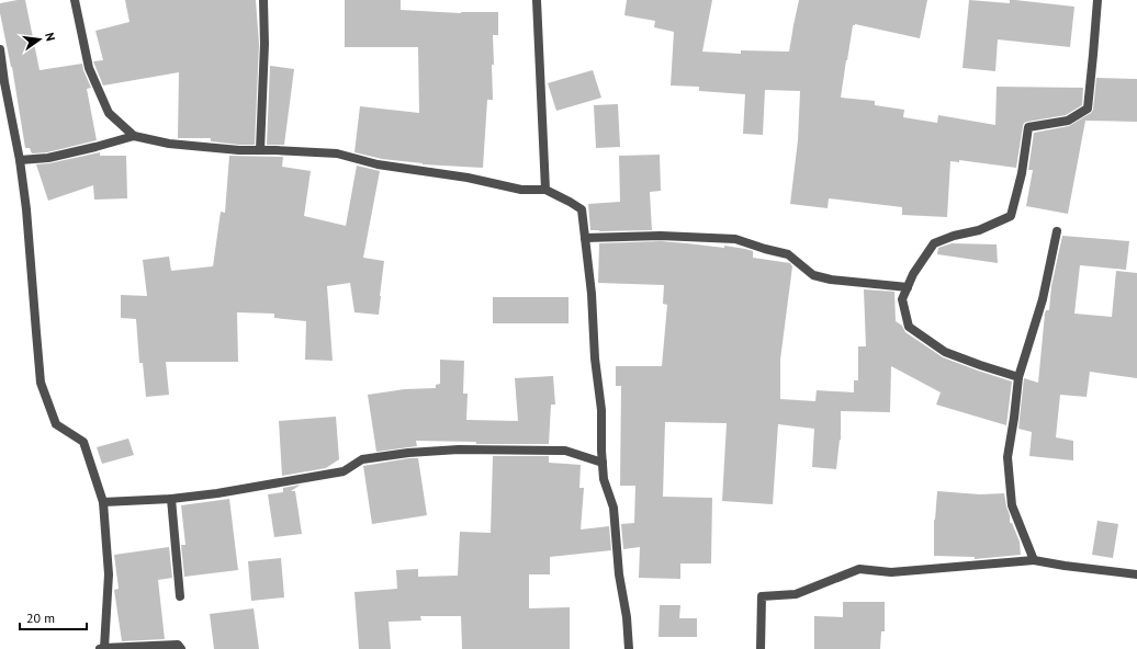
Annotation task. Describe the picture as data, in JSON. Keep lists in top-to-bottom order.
{
  "scale_bar": "20 m",
  "north": "right"
}
